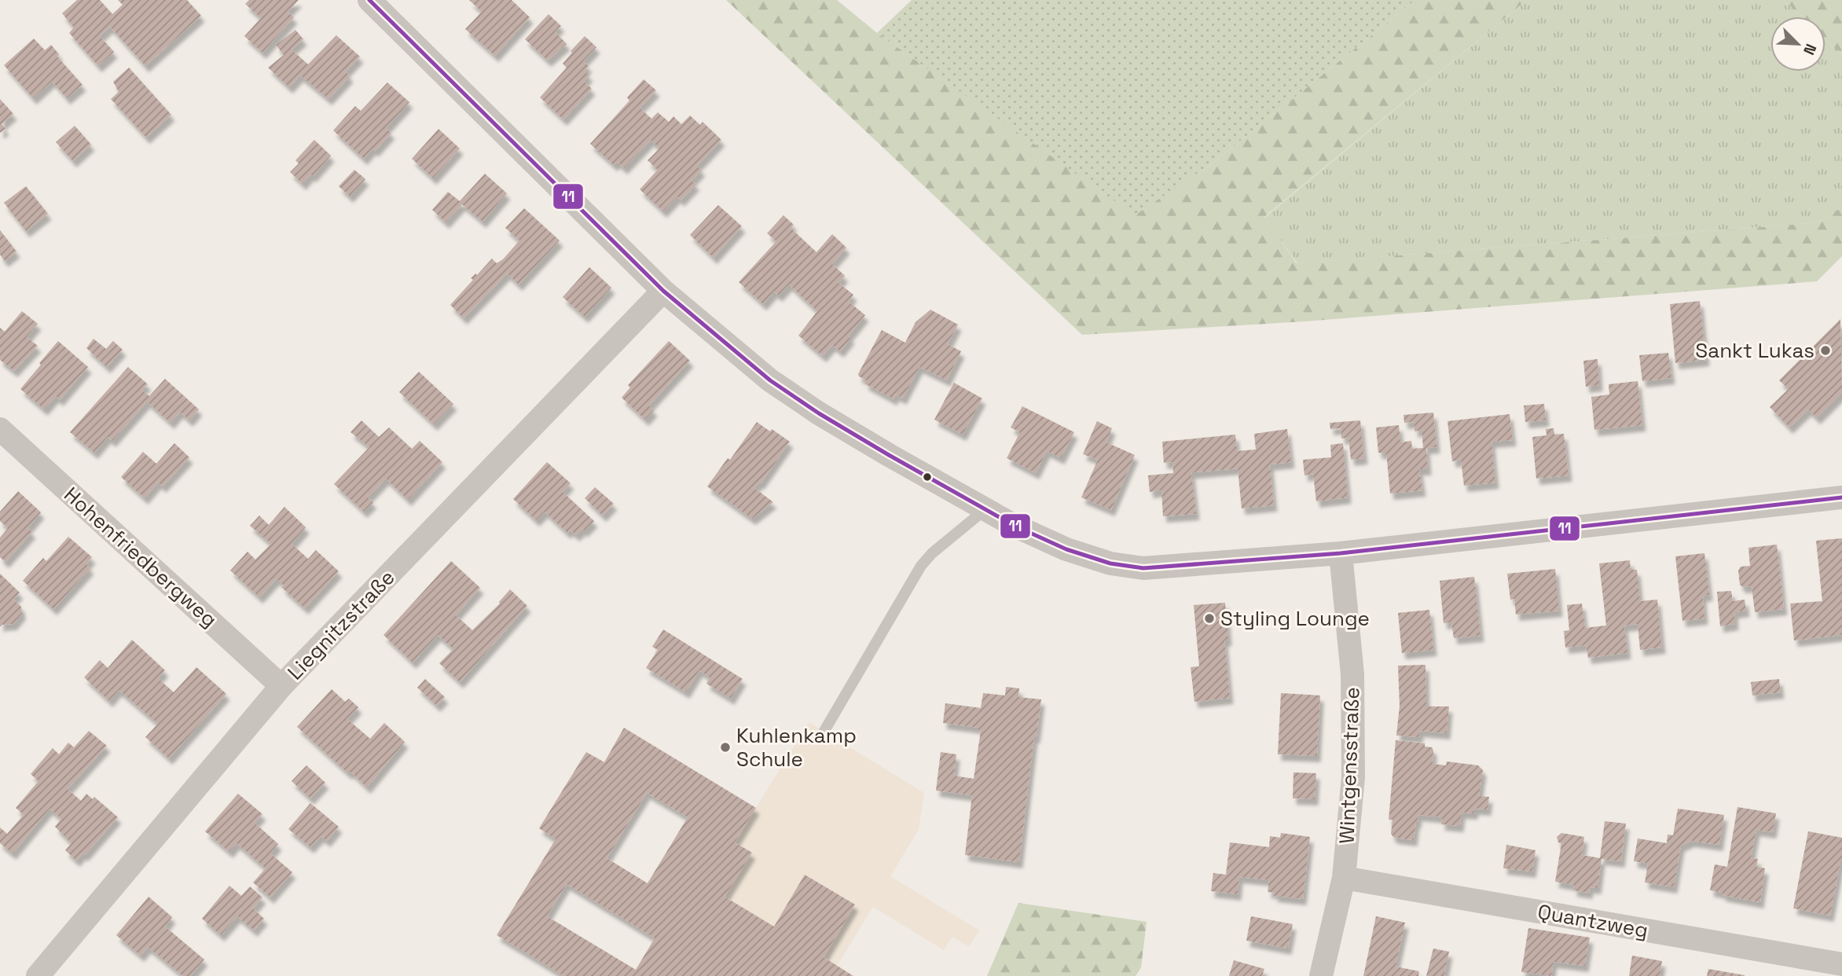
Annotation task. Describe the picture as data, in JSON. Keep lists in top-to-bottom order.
{
  "streets": {
    "street": [
      "Hohenfriedbergweg",
      "Liegnitzstraße",
      "Wintgensstraße",
      "Quantzweg"
    ]
  },
  "crossings": [
    ["Hohenfriedbergweg", "Liegnitzstraße"],
    ["Wintgensstraße", "Quantzweg"]
  ],
  "places": ["Sankt Lukas", "Styling Lounge", "Kuhlenkamp Schule"],
  "lines": ["transit line 11"],
  "north": "bottom right"
}
